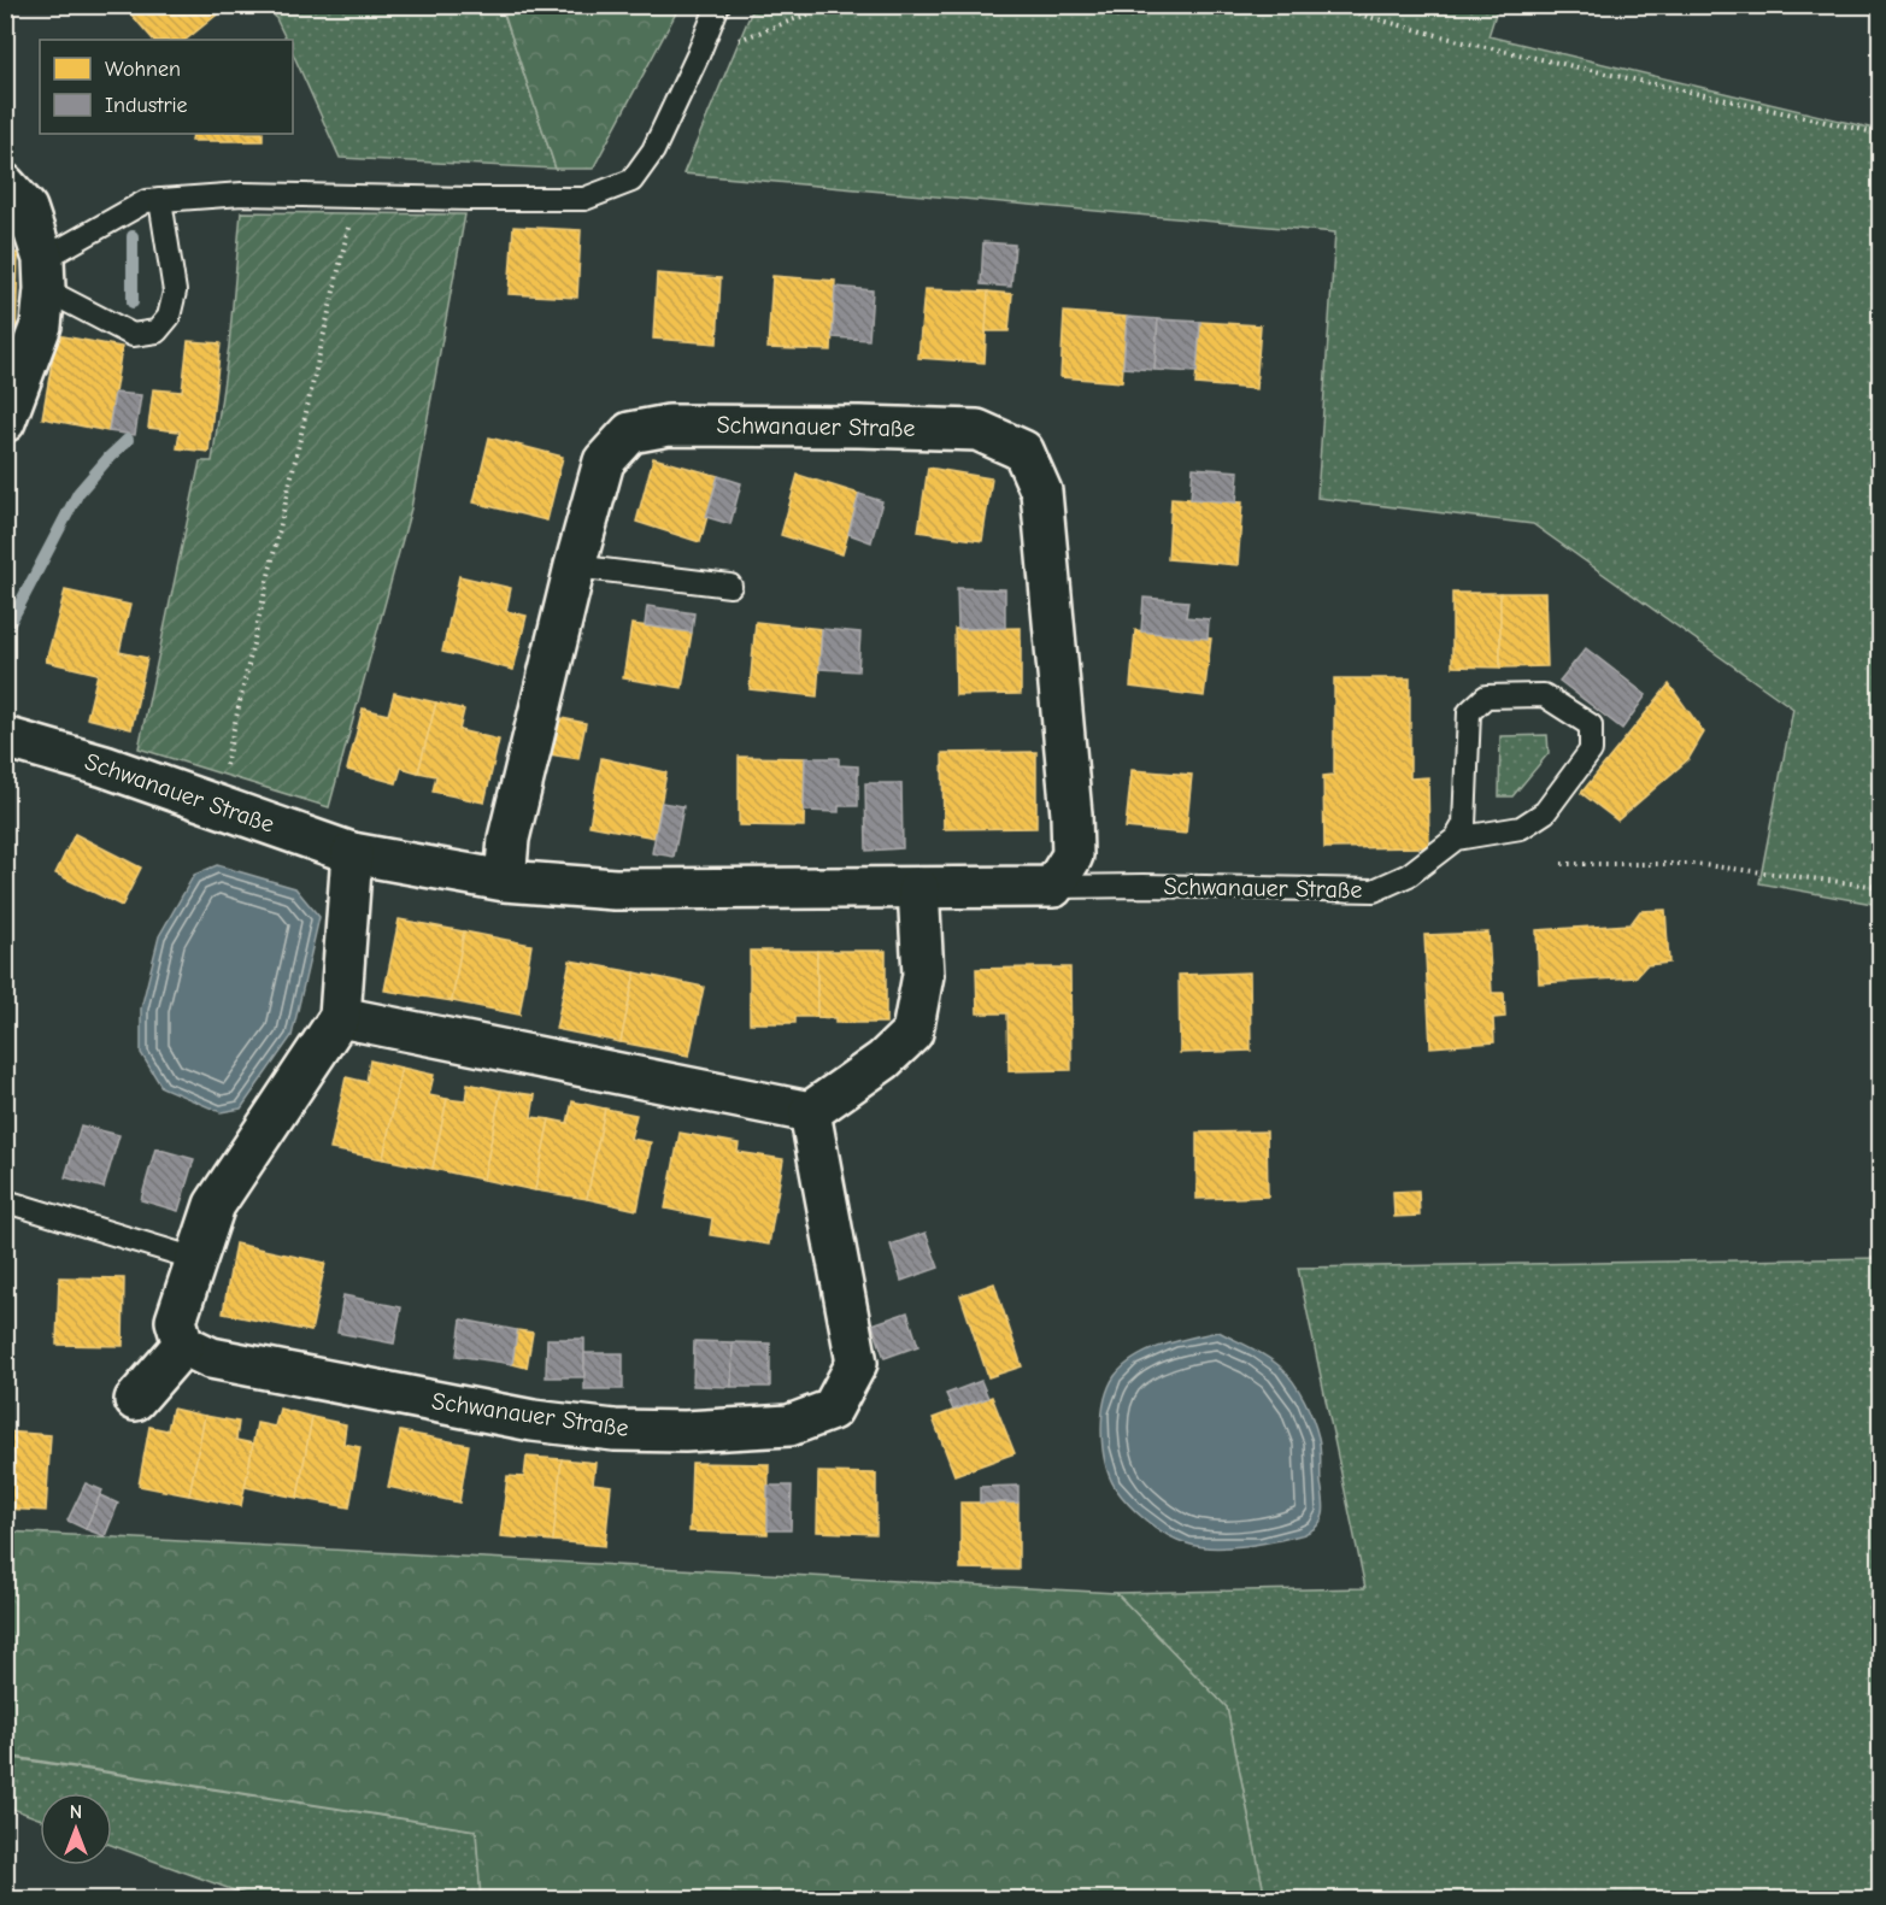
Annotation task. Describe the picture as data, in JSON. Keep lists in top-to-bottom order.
{
  "streets": {
    "street": ["Schwanauer Straße"]
  },
  "legend": ["Wohnen", "Industrie"],
  "north": "top"
}
